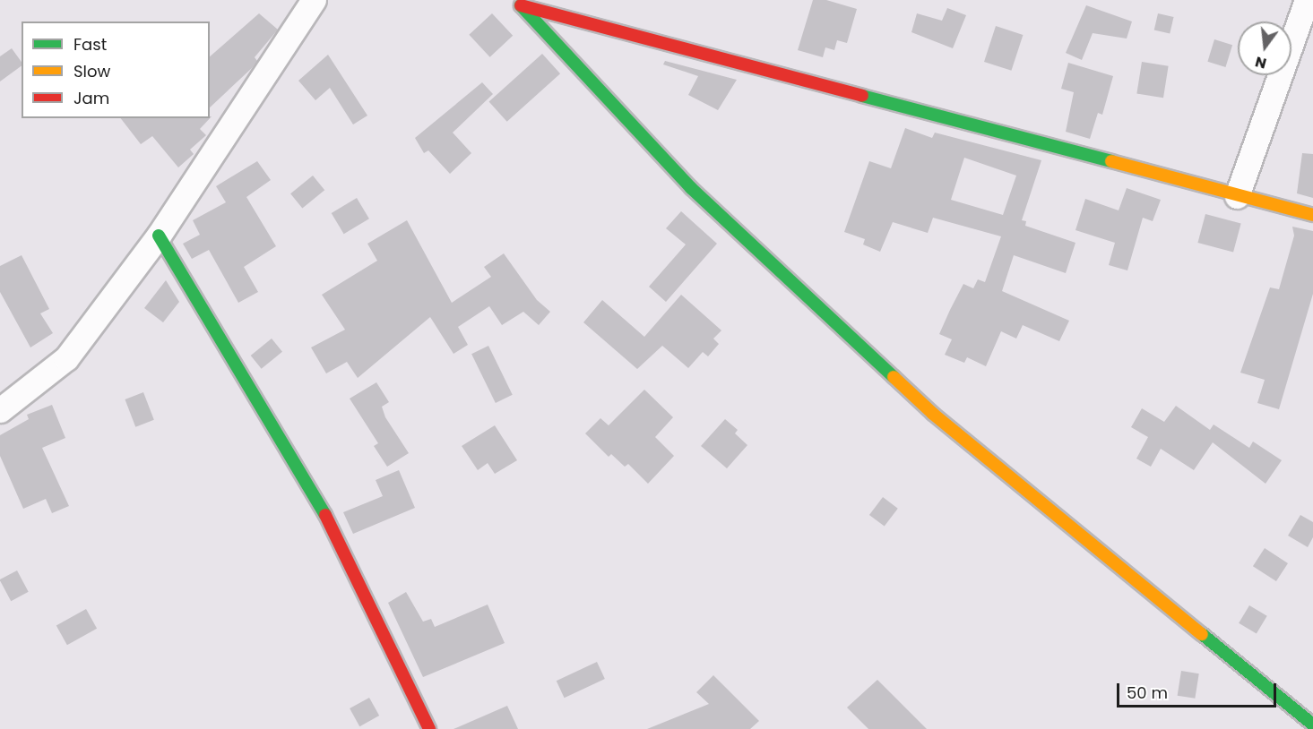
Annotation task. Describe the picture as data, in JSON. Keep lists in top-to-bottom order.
{
  "legend": ["Fast", "Slow", "Jam"],
  "scale_bar": "50 m",
  "north": "bottom"
}
